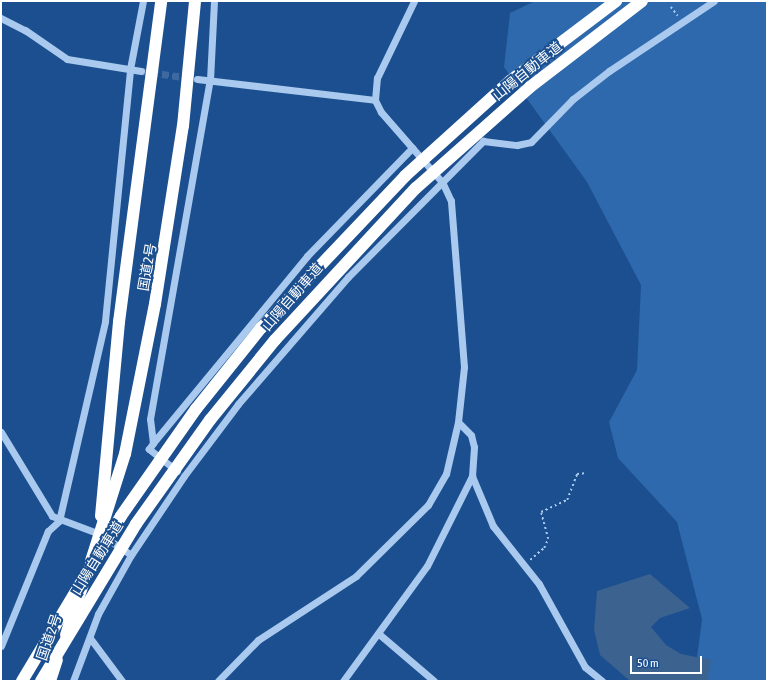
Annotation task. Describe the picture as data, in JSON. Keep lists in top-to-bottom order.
{
  "streets": {
    "highway": ["山陽自動車道", "国道2号"]
  },
  "scale_bar": "50 m"
}
